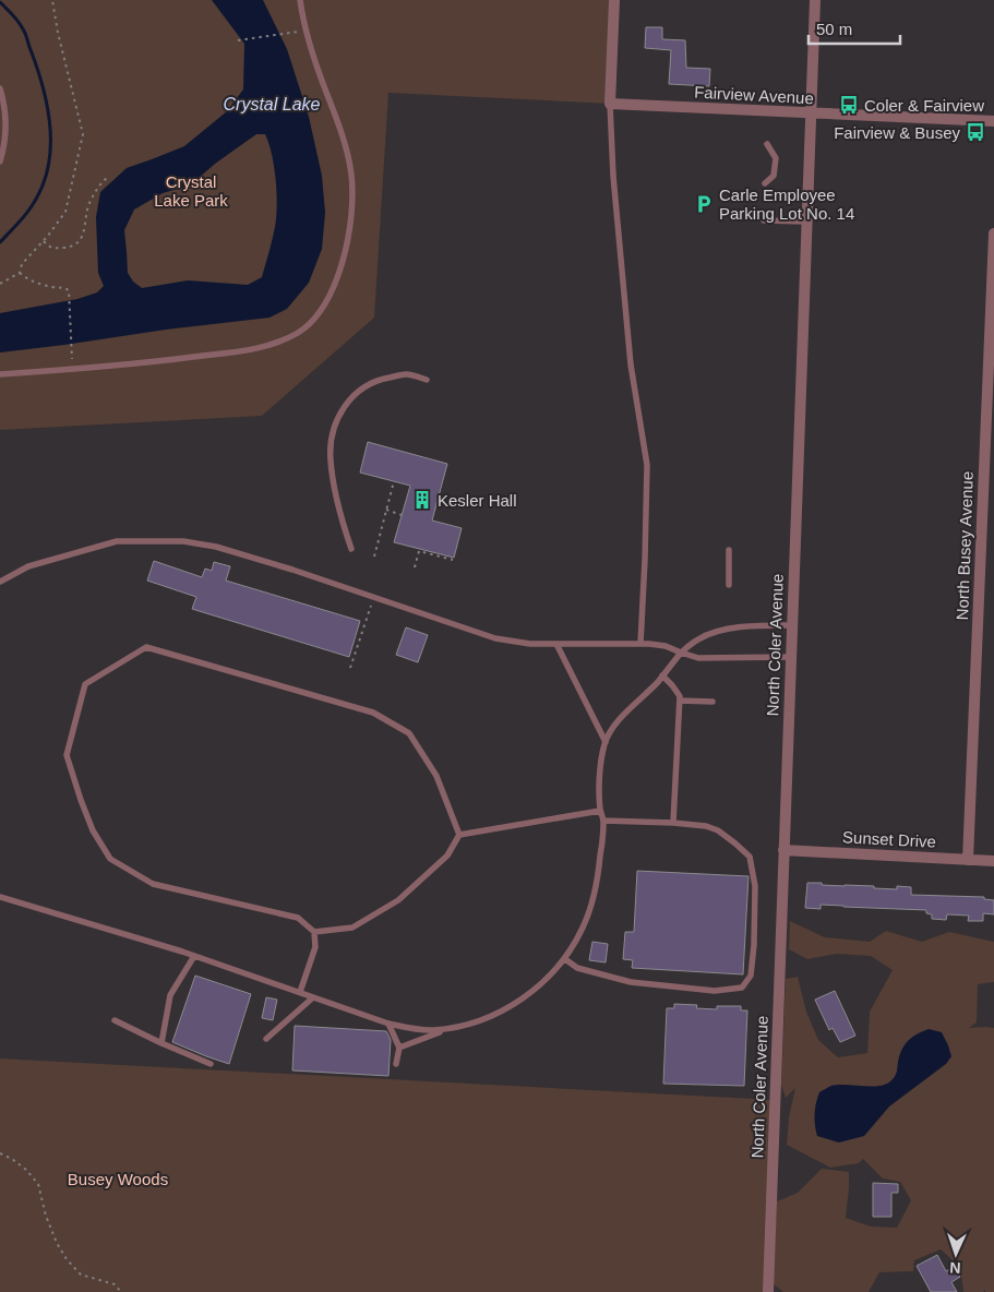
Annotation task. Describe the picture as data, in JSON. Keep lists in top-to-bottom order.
{
  "streets": {
    "street": [
      "Fairview Avenue",
      "North Busey Avenue",
      "North Coler Avenue",
      "Sunset Drive"
    ]
  },
  "crossings": [
    ["Fairview Avenue", "North Coler Avenue"],
    ["North Busey Avenue", "Sunset Drive"],
    ["North Coler Avenue", "Sunset Drive"]
  ],
  "water": ["Crystal Lake"],
  "parks": ["Crystal Lake Park", "Busey Woods"],
  "places": {
    "bus stop": ["Coler & Fairview", "Fairview & Busey"],
    "parking": ["Carle Employee Parking Lot No. 14"],
    "building": ["Kesler Hall"]
  },
  "scale_bar": "50 m",
  "north": "bottom"
}
